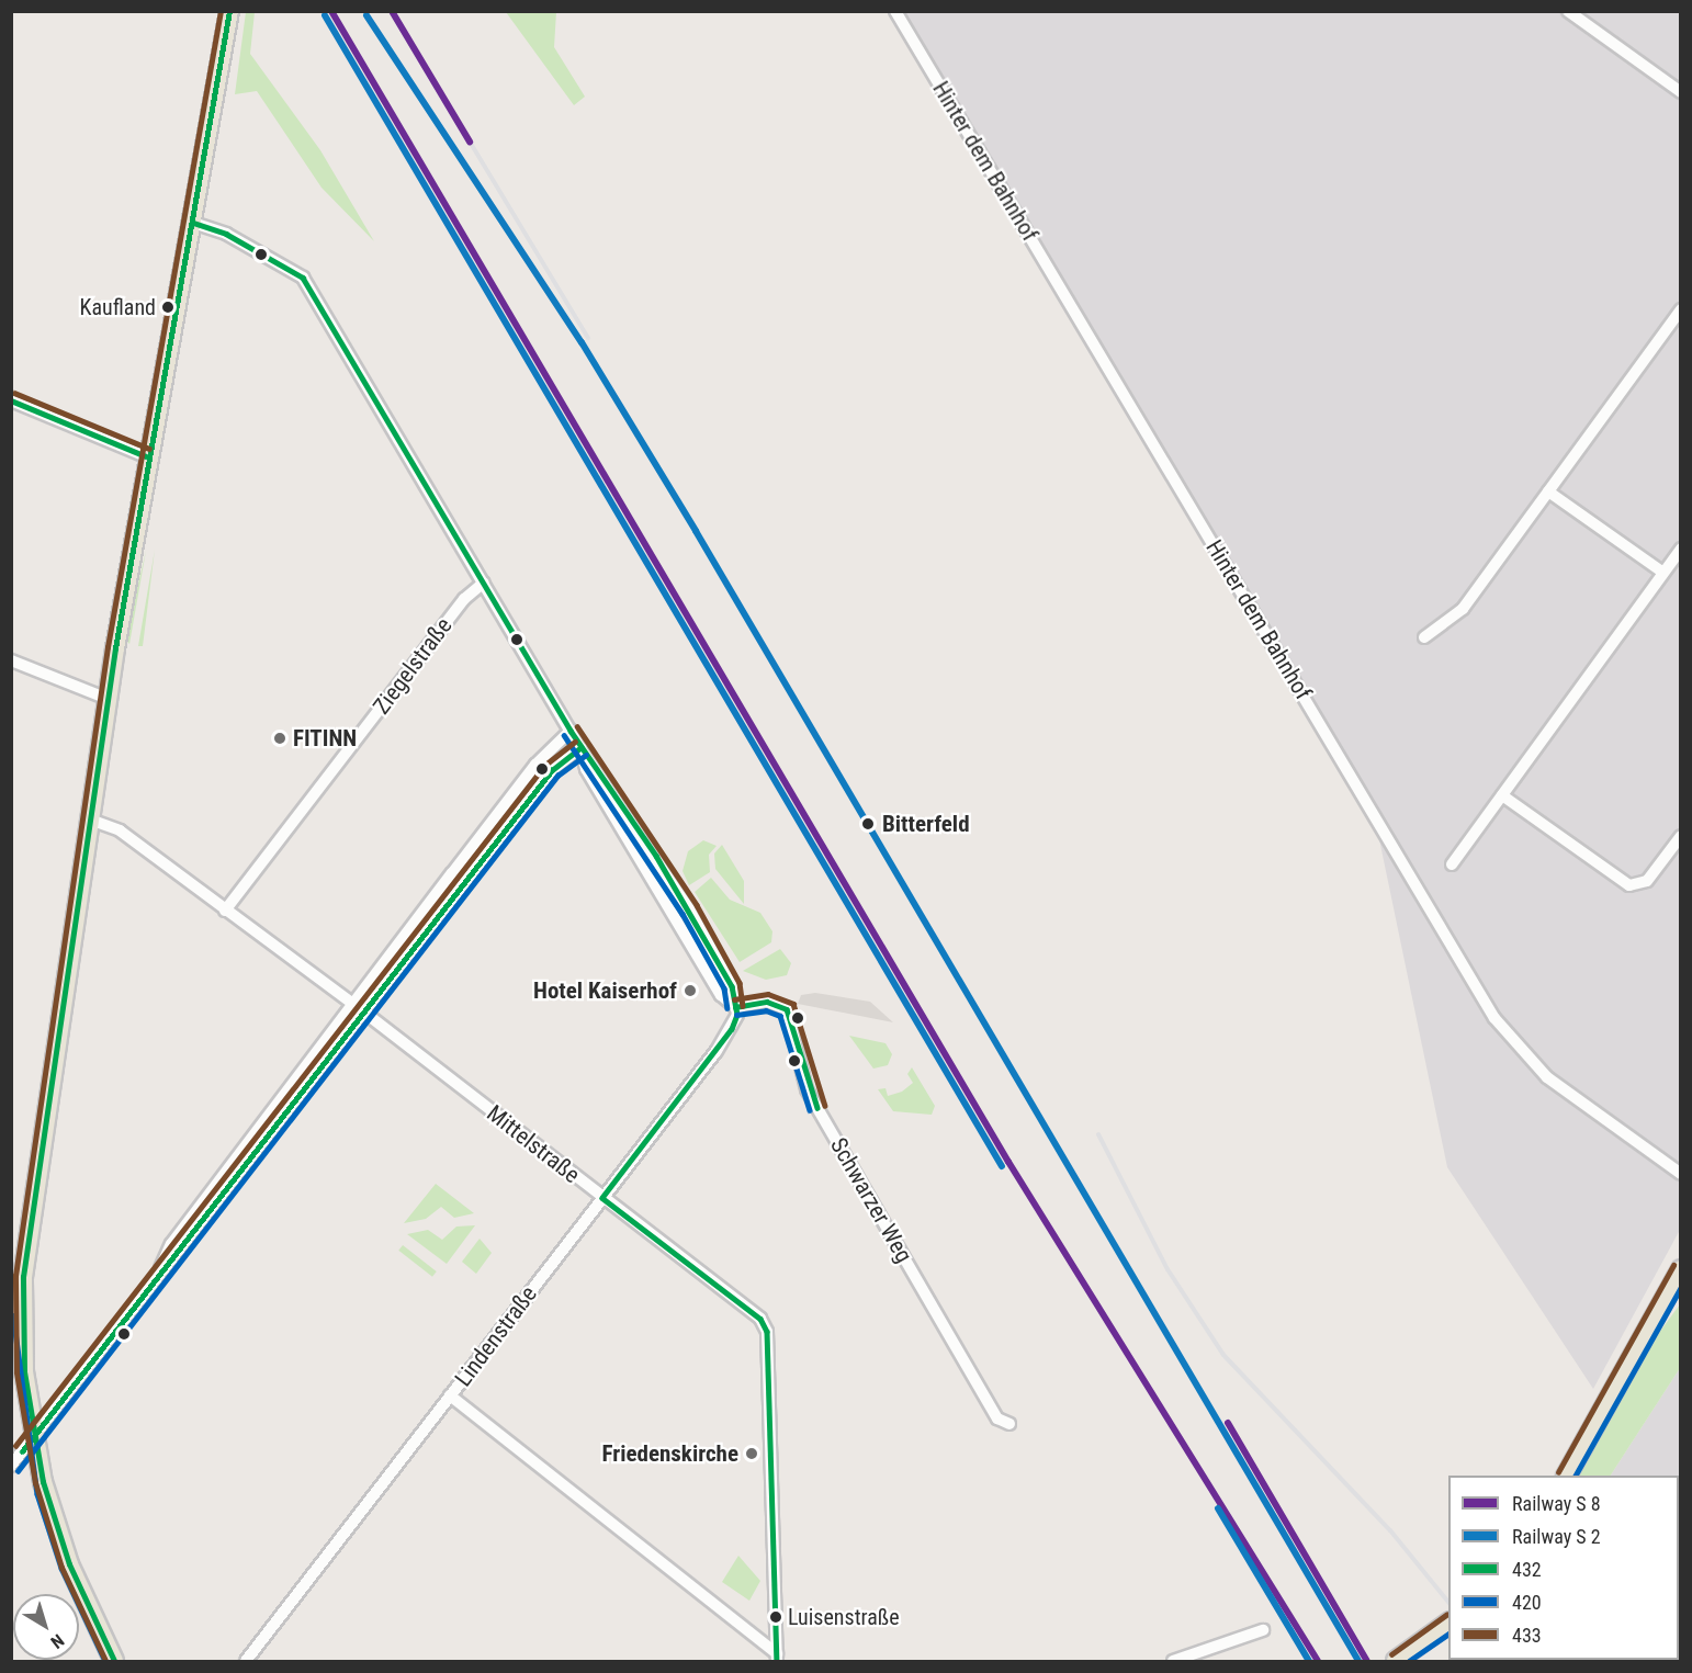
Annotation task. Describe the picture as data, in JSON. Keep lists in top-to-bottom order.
{
  "streets": {
    "street": [
      "Hinter dem Bahnhof",
      "Ziegelstraße",
      "Mittelstraße",
      "Schwarzer Weg",
      "Lindenstraße"
    ]
  },
  "crossings": [
    ["Ziegelstraße", "Mittelstraße"],
    ["Mittelstraße", "Lindenstraße"],
    ["Schwarzer Weg", "Lindenstraße"]
  ],
  "places": [
    "Kaufland",
    "FITINN",
    "Bitterfeld",
    "Hotel Kaiserhof",
    "Friedenskirche",
    "Luisenstraße"
  ],
  "lines": ["transit line 432", "transit line 433", "transit line 420"],
  "legend": [
    "Railway S 8",
    "Railway S 2",
    "432",
    "420",
    "433"
  ],
  "north": "bottom right"
}
